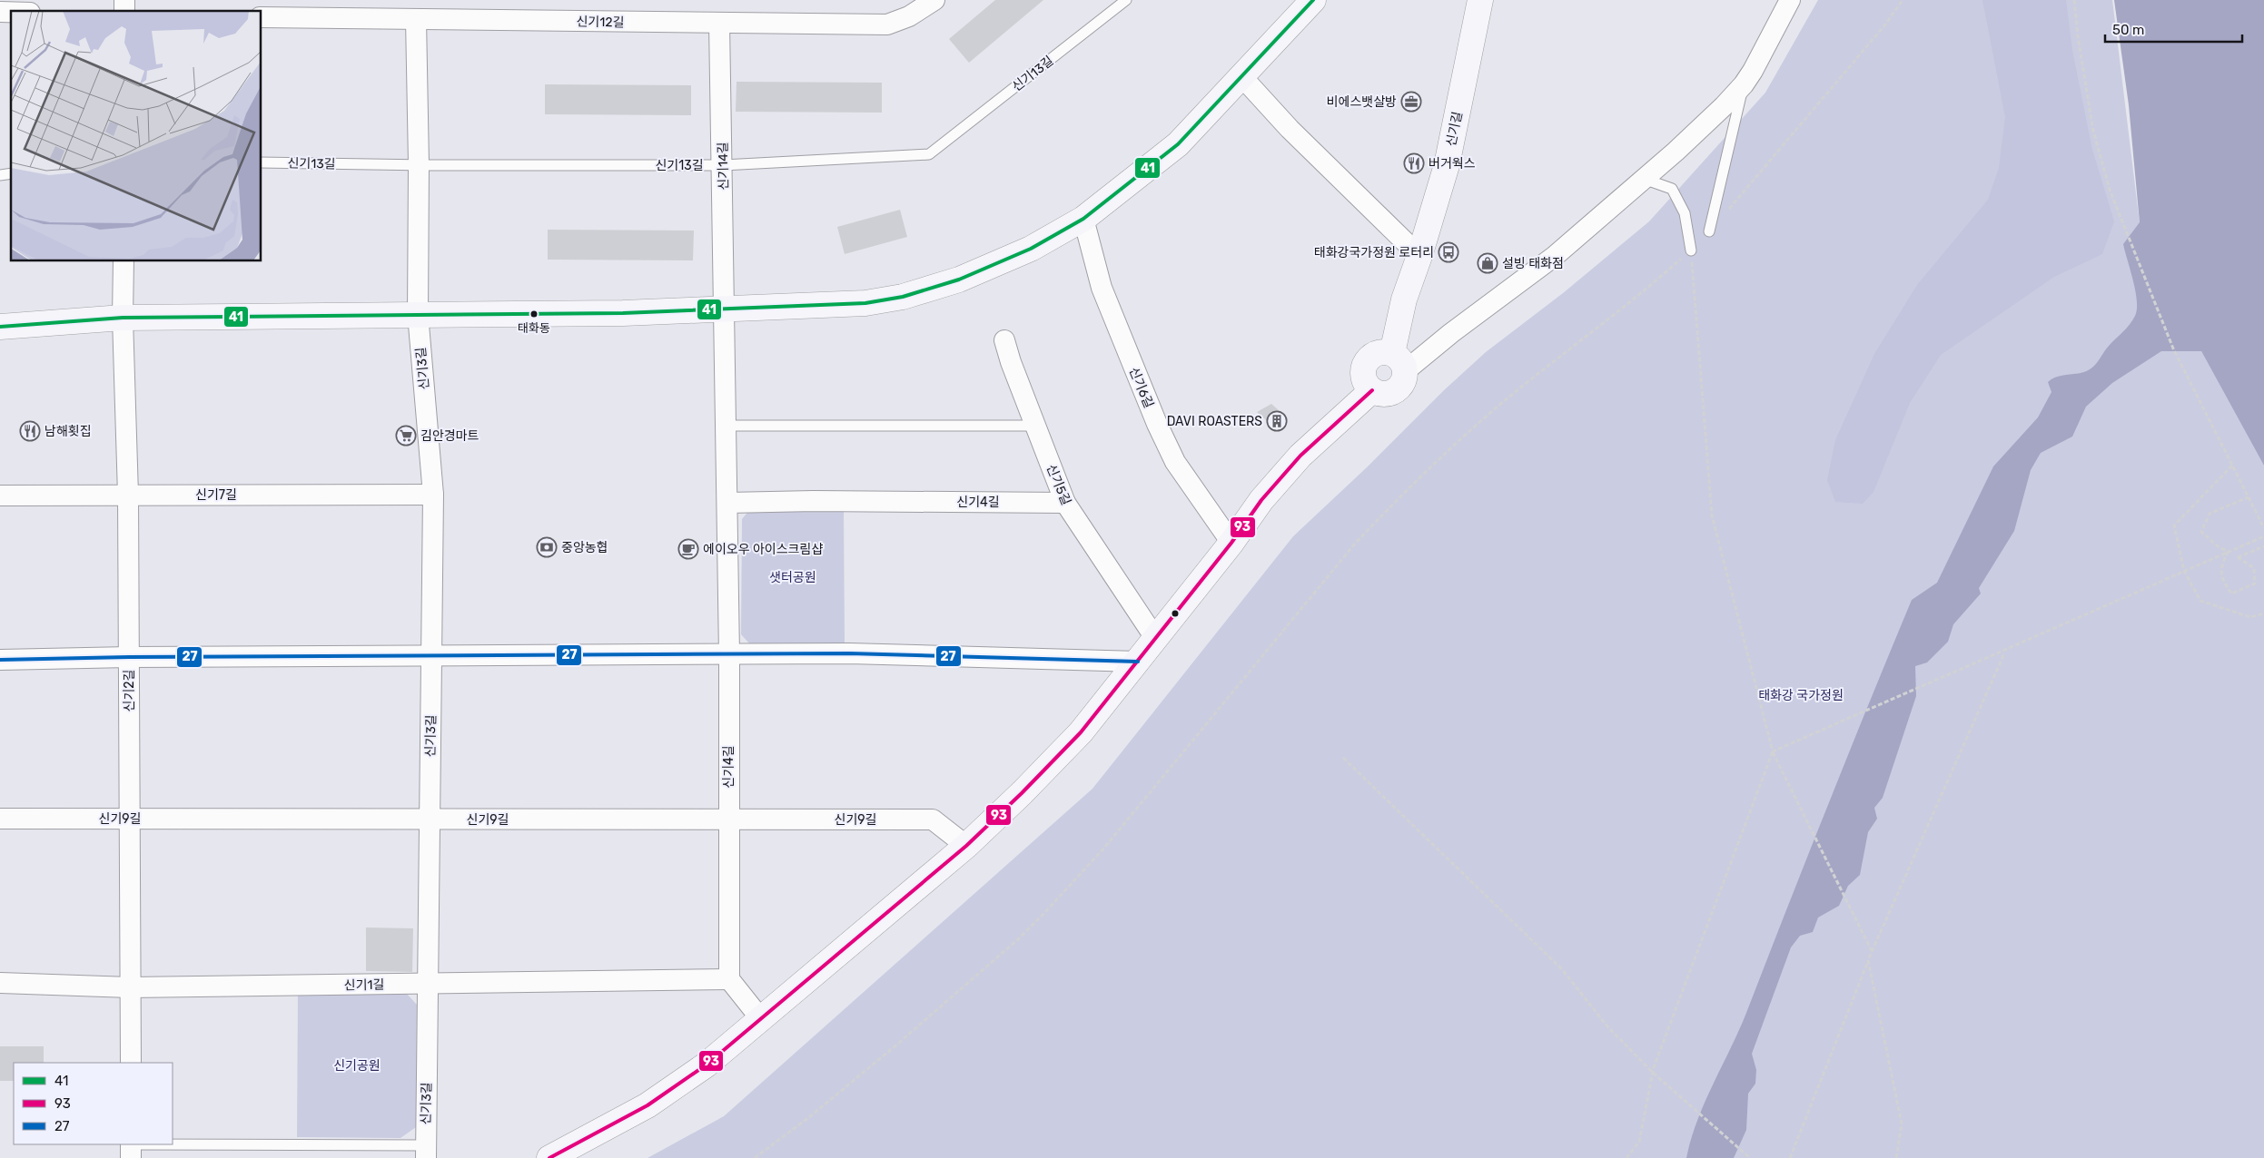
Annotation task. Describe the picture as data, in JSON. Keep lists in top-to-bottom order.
{
  "streets": {
    "street": [
      "신기12길",
      "신기길",
      "신기14길",
      "신기3길",
      "신기6길",
      "신기5길",
      "신기7길",
      "신기4길",
      "신기2길",
      "신기9길",
      "신기1길"
    ],
    "lane": ["신기13길"]
  },
  "crossings": [
    ["신기12길", "신기14길"],
    ["신기12길", "신기3길"],
    ["신기13길", "신기14길"],
    ["신기13길", "신기3길"],
    ["신기14길", "신기4길"],
    ["신기3길", "신기7길"],
    ["신기3길", "신기9길"],
    ["신기3길", "신기1길"],
    ["신기5길", "신기4길"],
    ["신기7길", "신기2길"],
    ["신기4길", "신기9길"],
    ["신기4길", "신기1길"],
    ["신기2길", "신기9길"],
    ["신기2길", "신기1길"]
  ],
  "parks": ["샛터공원", "태화강 국가정원", "신기공원"],
  "places": {
    "office": ["비에스뱃살방"],
    "restaurant": ["버거웍스", "남해횟집"],
    "bus stop": ["태화강국가정원 로터리"],
    "shop": ["설빙 태화점"],
    "other": ["태화동"],
    "building": ["DAVI ROASTERS"],
    "supermarket": ["김안경마트"],
    "bank": ["중앙농협"],
    "cafe": ["에이오우 아이스크림샵"]
  },
  "lines": ["transit line 41", "transit line 93", "transit line 27"],
  "legend": ["41", "93", "27"],
  "scale_bar": "50 m"
}
